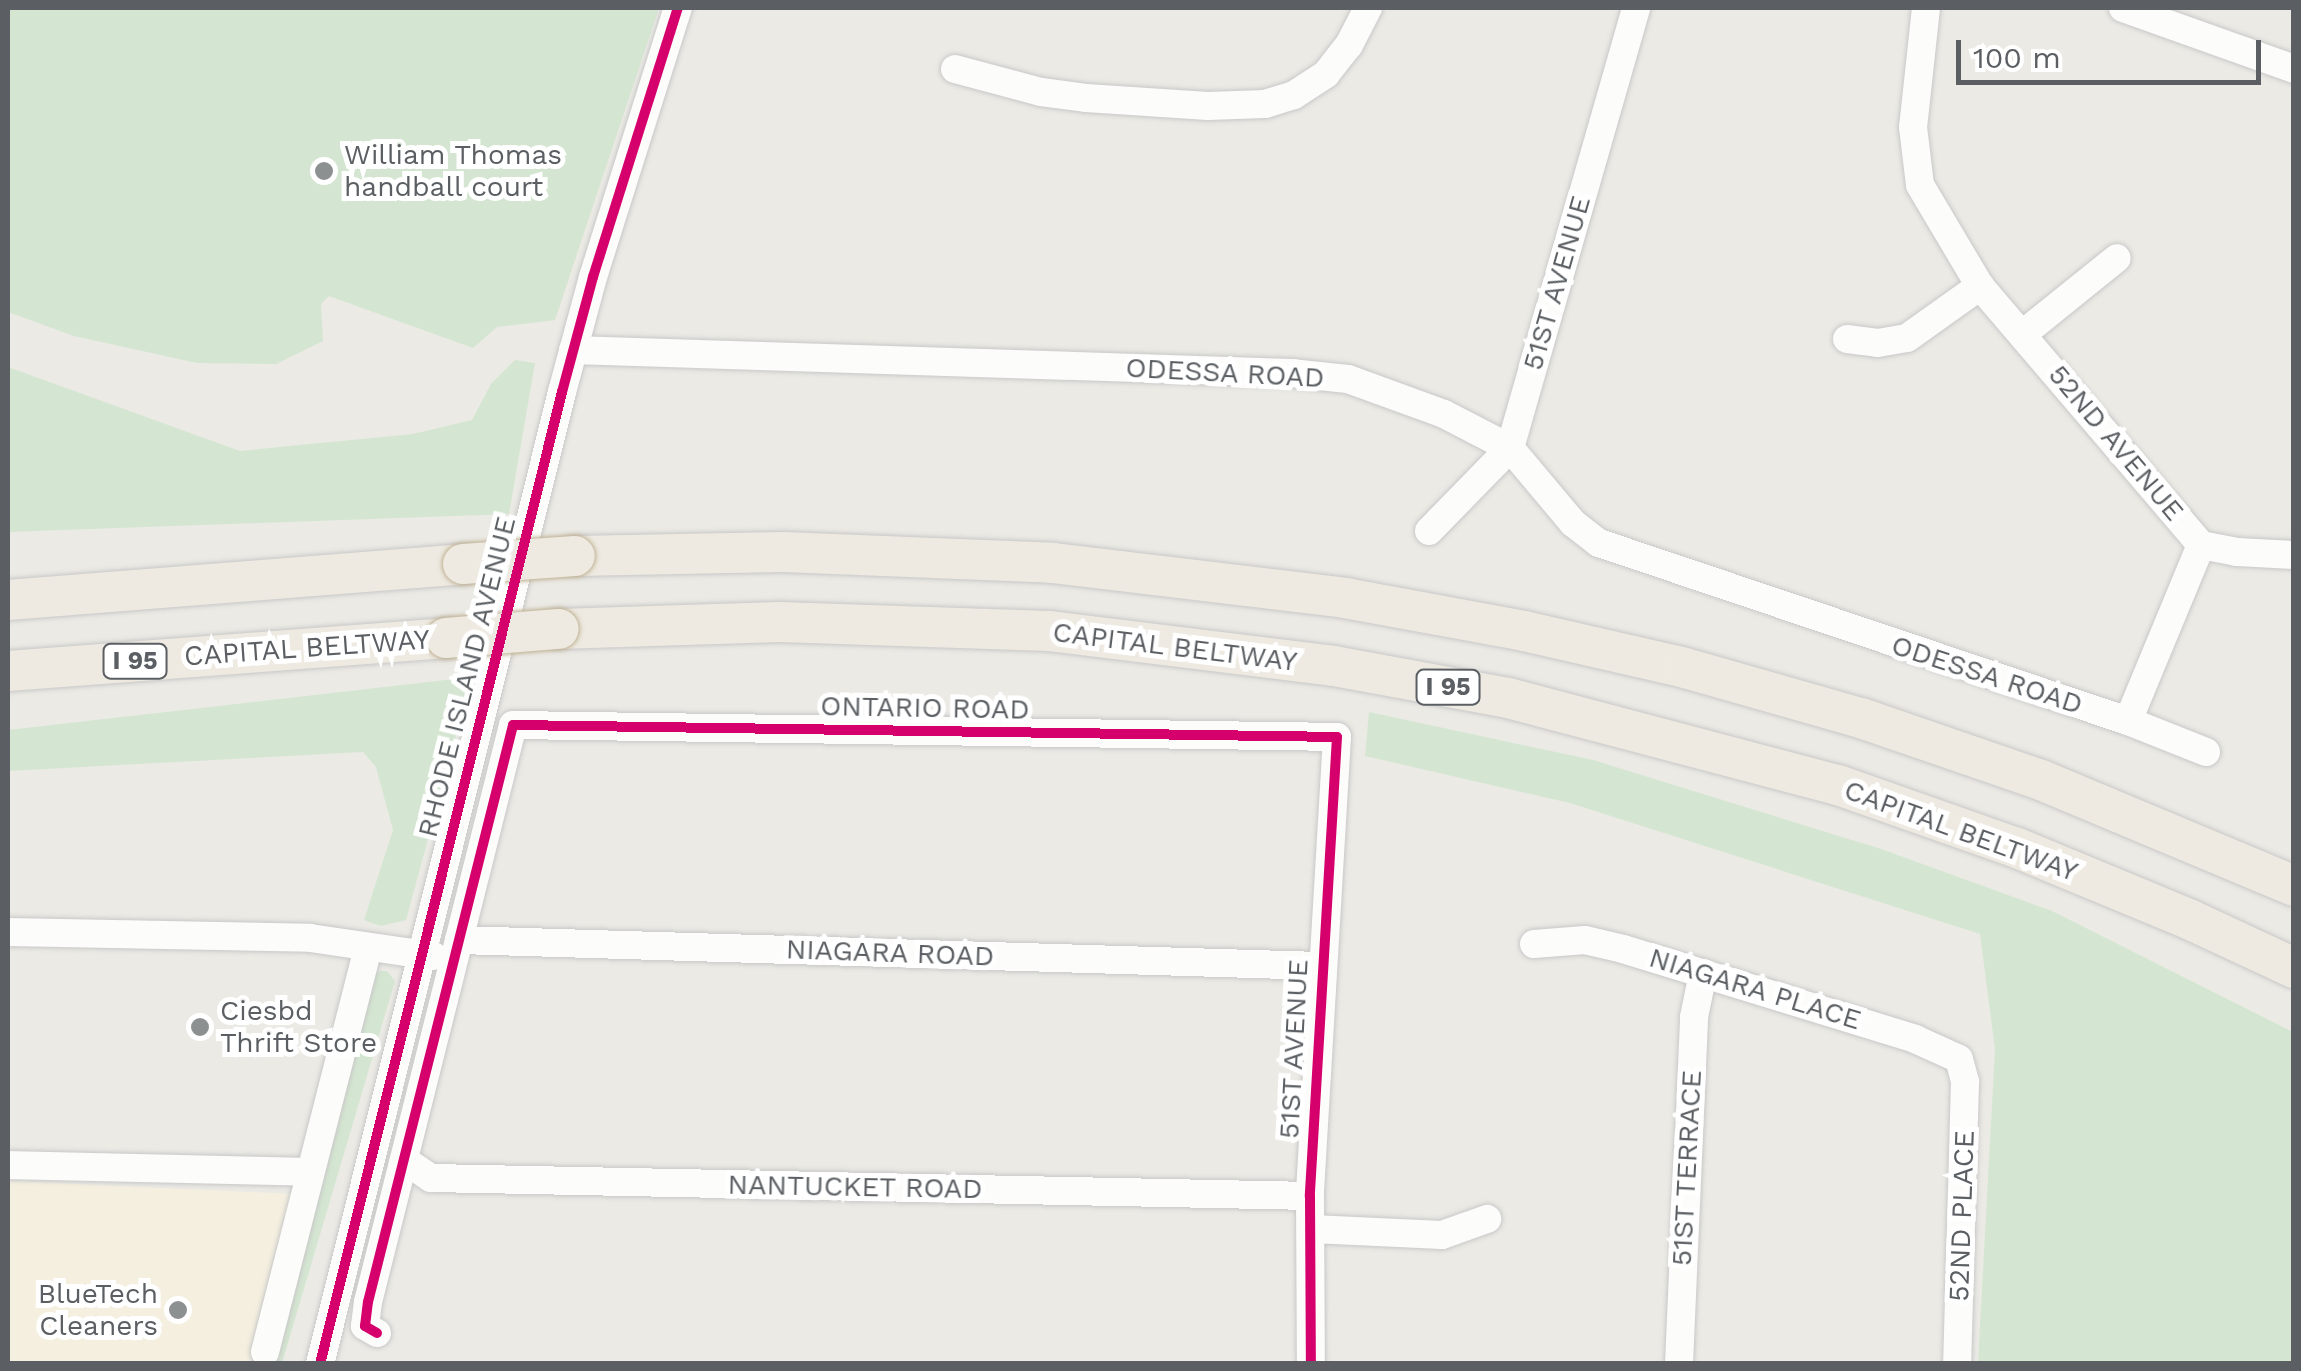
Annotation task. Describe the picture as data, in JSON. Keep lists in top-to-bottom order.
{
  "streets": {
    "highway": ["CAPITAL BELTWAY", "I 95"],
    "street": [
      "51ST AVENUE",
      "ODESSA ROAD",
      "52ND AVENUE",
      "RHODE ISLAND AVENUE",
      "ONTARIO ROAD",
      "NIAGARA ROAD",
      "NIAGARA PLACE",
      "51ST TERRACE",
      "NANTUCKET ROAD",
      "52ND PLACE"
    ]
  },
  "crossings": [
    ["51ST AVENUE", "ODESSA ROAD"],
    ["51ST AVENUE", "ONTARIO ROAD"],
    ["51ST AVENUE", "NIAGARA ROAD"],
    ["51ST AVENUE", "NANTUCKET ROAD"],
    ["ODESSA ROAD", "52ND AVENUE"],
    ["ODESSA ROAD", "RHODE ISLAND AVENUE"],
    ["RHODE ISLAND AVENUE", "ONTARIO ROAD"],
    ["RHODE ISLAND AVENUE", "NIAGARA ROAD"],
    ["RHODE ISLAND AVENUE", "NANTUCKET ROAD"],
    ["NIAGARA PLACE", "51ST TERRACE"],
    ["NIAGARA PLACE", "52ND PLACE"]
  ],
  "places": ["William Thomas handball court", "Ciesbd Thrift Store", "BlueTech Cleaners"],
  "scale_bar": "100 m"
}
